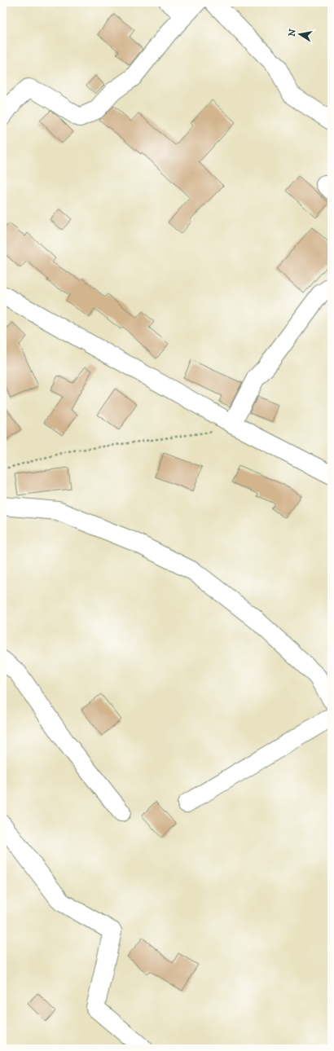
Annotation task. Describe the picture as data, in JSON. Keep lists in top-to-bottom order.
{
  "north": "left"
}
